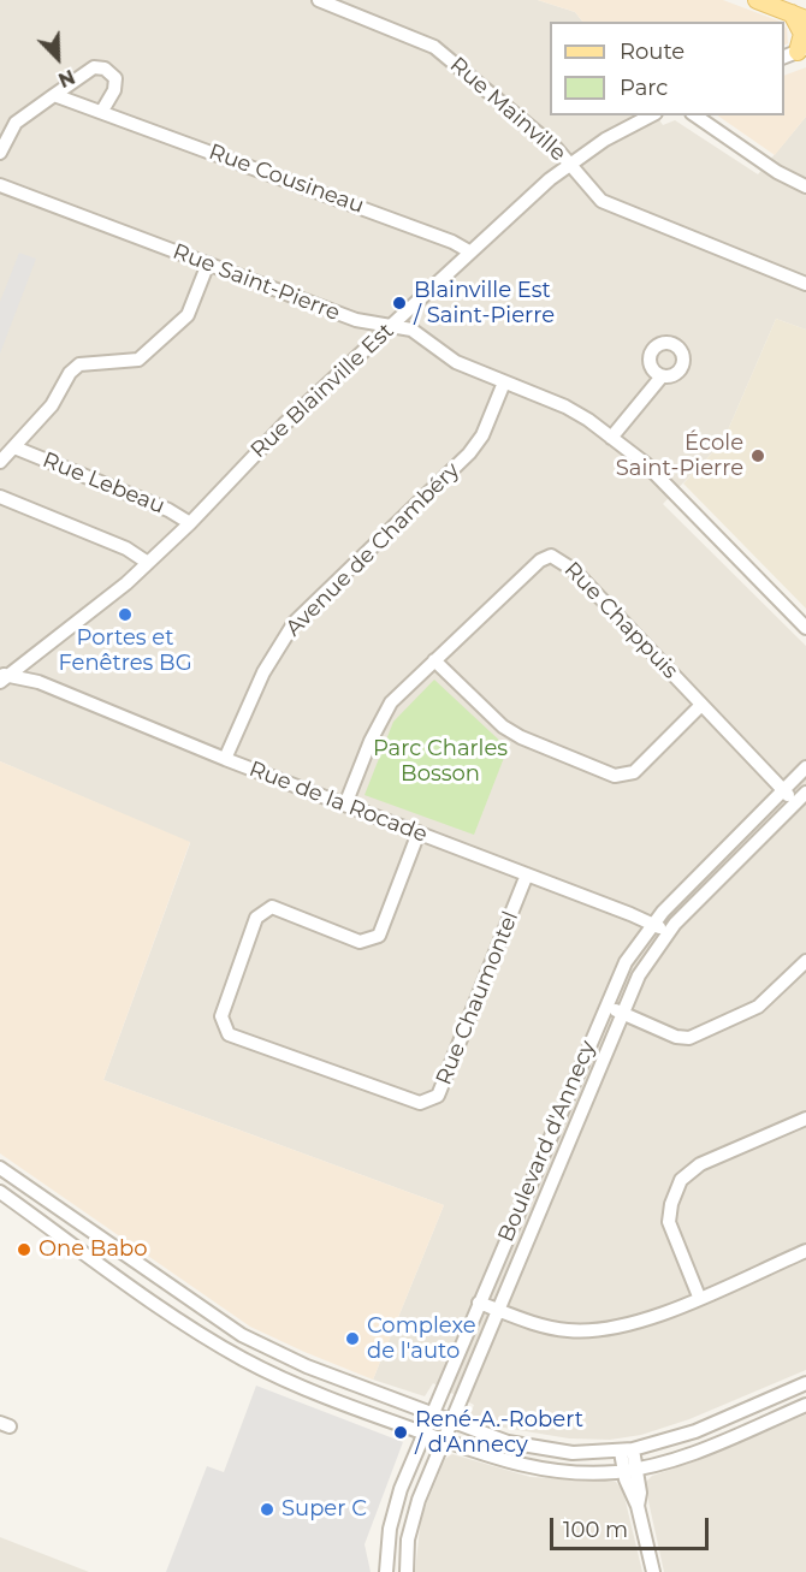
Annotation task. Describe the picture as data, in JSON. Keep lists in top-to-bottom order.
{
  "streets": {
    "street": [
      "Rue Mainville",
      "Rue Cousineau",
      "Rue Saint-Pierre",
      "Rue Blainville Est",
      "Rue Lebeau",
      "Avenue de Chambéry",
      "Rue Chappuis",
      "Rue de la Rocade",
      "Rue Chaumontel",
      "Boulevard d'Annecy"
    ]
  },
  "crossings": [
    ["Rue Mainville", "Rue Blainville Est"],
    ["Rue Cousineau", "Rue Blainville Est"],
    ["Rue Saint-Pierre", "Rue Blainville Est"],
    ["Rue Saint-Pierre", "Avenue de Chambéry"],
    ["Rue Blainville Est", "Rue Lebeau"],
    ["Rue Blainville Est", "Rue de la Rocade"],
    ["Avenue de Chambéry", "Rue de la Rocade"],
    ["Rue Chappuis", "Rue de la Rocade"],
    ["Rue Chappuis", "Boulevard d'Annecy"],
    ["Rue de la Rocade", "Rue Chaumontel"],
    ["Rue de la Rocade", "Boulevard d'Annecy"]
  ],
  "parks": ["Parc Charles Bosson"],
  "places": [
    "Blainville Est / Saint-Pierre",
    "École Saint-Pierre",
    "Portes et Fenêtres BG",
    "One Babo",
    "Complexe de l'auto",
    "René-A.-Robert / d'Annecy",
    "Super C"
  ],
  "legend": ["Route", "Parc"],
  "scale_bar": "100 m",
  "north": "bottom right"
}
